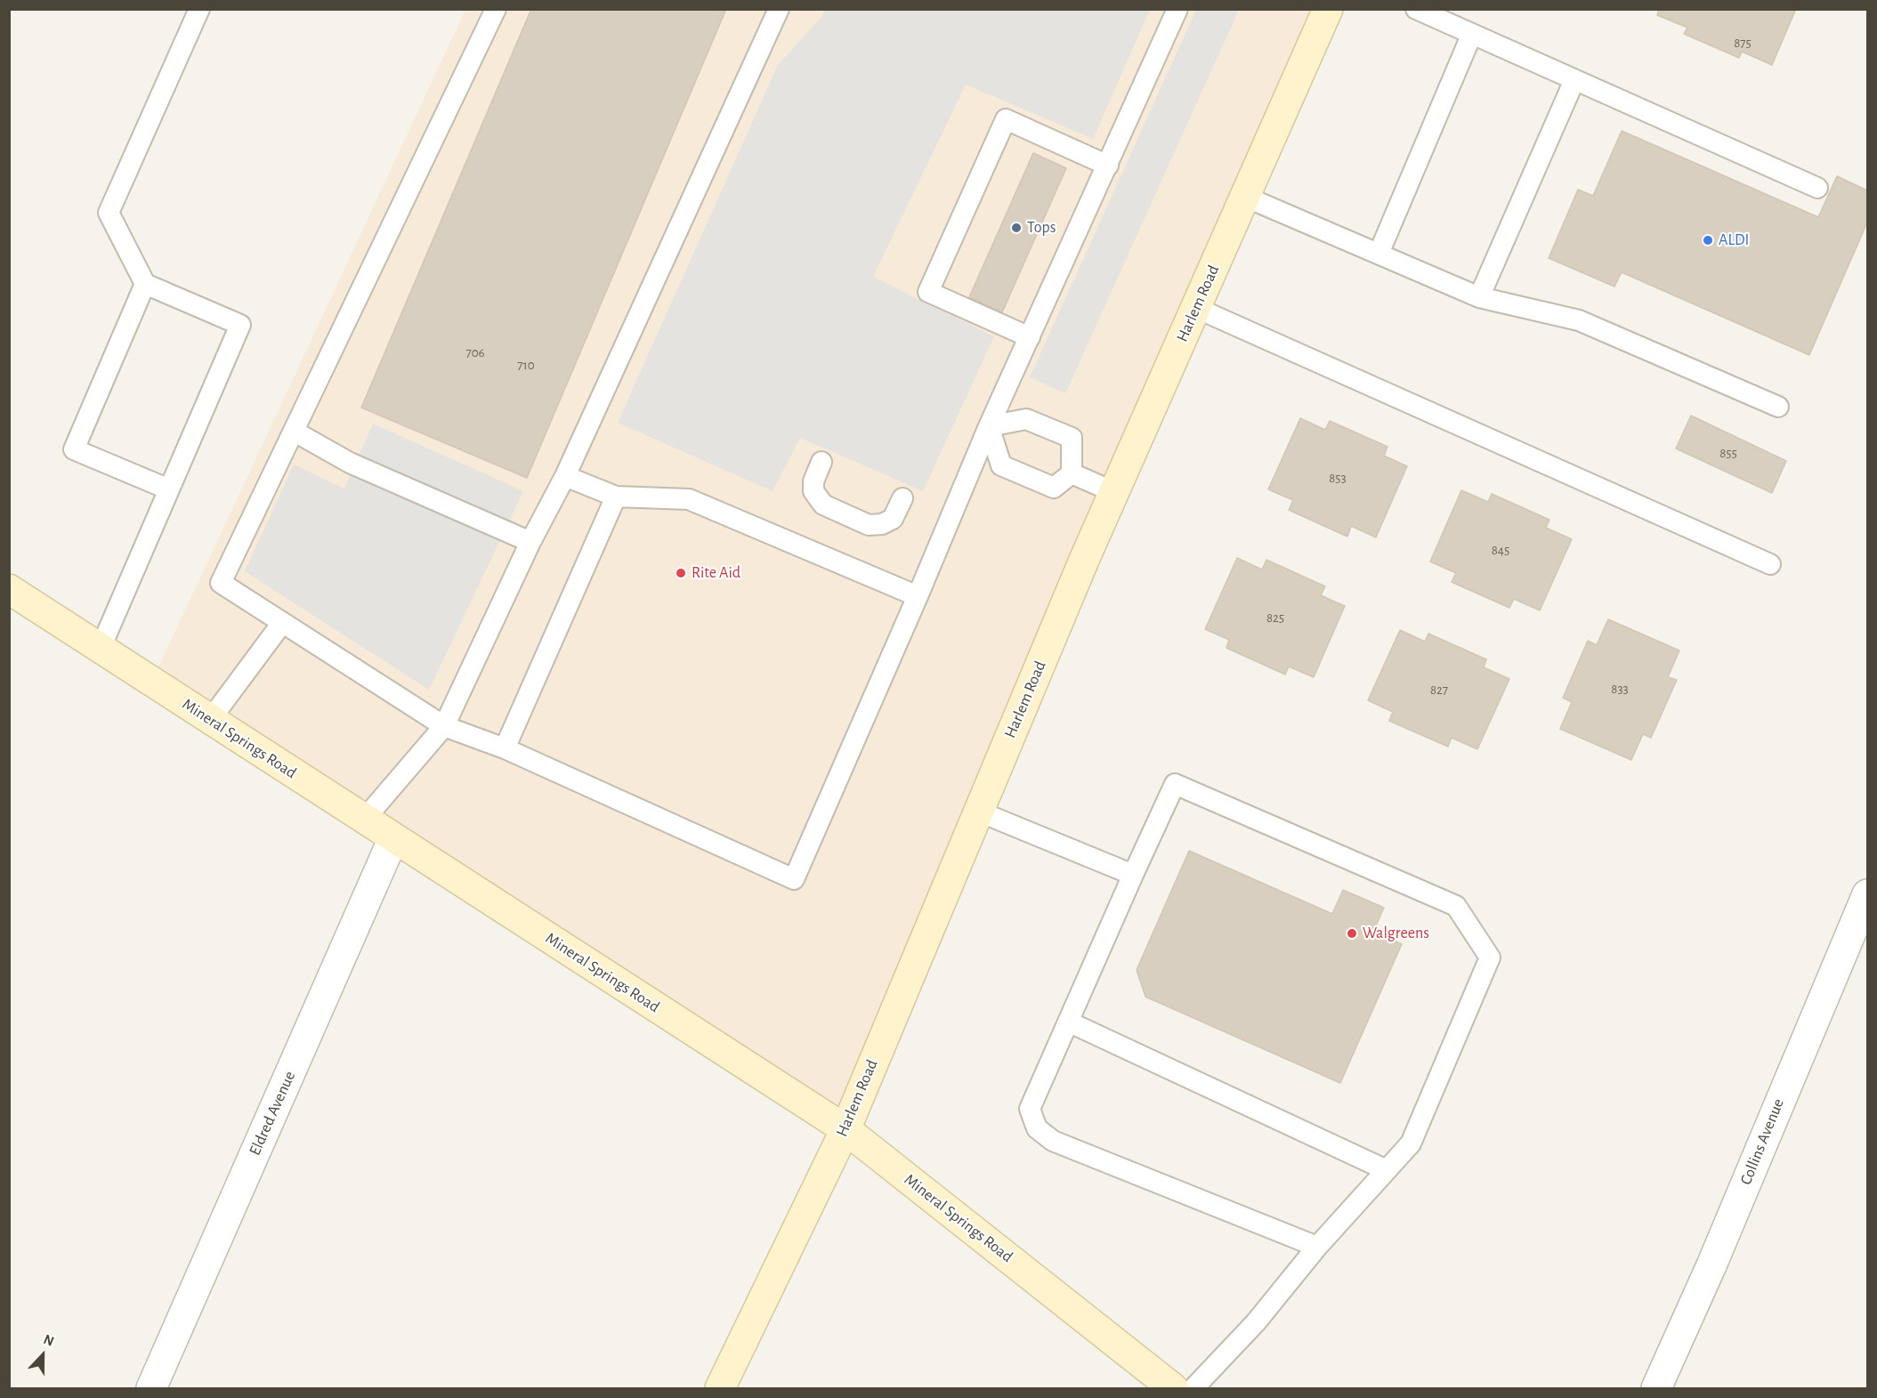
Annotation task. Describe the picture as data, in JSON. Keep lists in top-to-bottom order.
{
  "streets": {
    "main road": ["Harlem Road", "Mineral Springs Road"],
    "street": ["Eldred Avenue", "Collins Avenue"]
  },
  "crossings": [
    ["Harlem Road", "Mineral Springs Road"],
    ["Mineral Springs Road", "Eldred Avenue"]
  ],
  "places": [
    "Tops",
    "ALDI",
    "Rite Aid",
    "Walgreens"
  ],
  "house_numbers": [
    "875",
    "706",
    "710",
    "855",
    "853",
    "845",
    "825",
    "833",
    "827"
  ],
  "north": "top"
}
